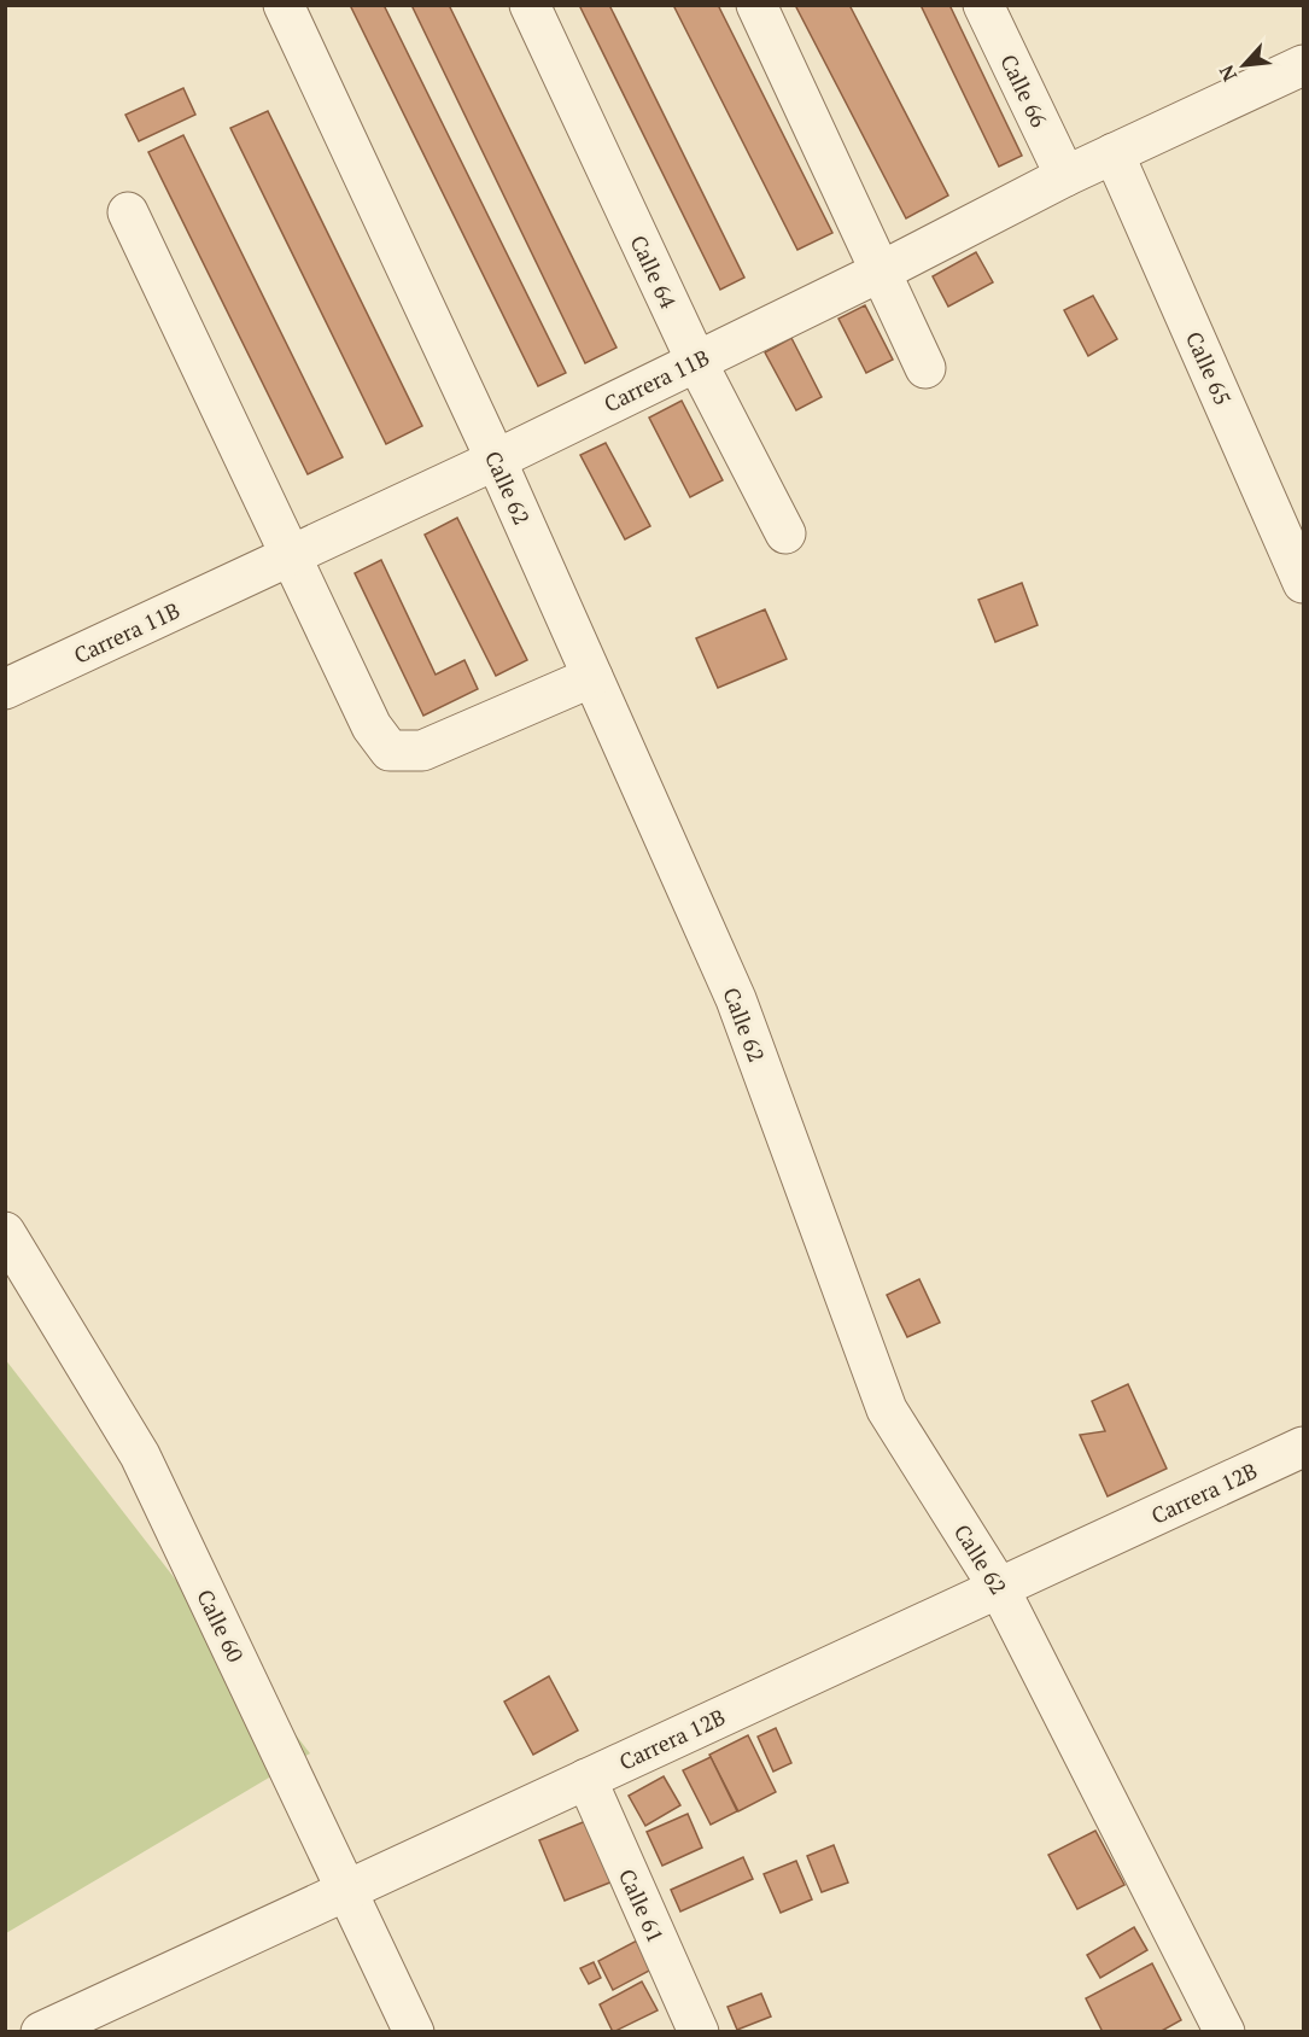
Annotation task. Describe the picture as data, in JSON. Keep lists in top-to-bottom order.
{
  "streets": {
    "street": [
      "Calle 66",
      "Calle 64",
      "Calle 65",
      "Carrera 11B",
      "Calle 62",
      "Carrera 12B",
      "Calle 60",
      "Calle 61"
    ]
  },
  "crossings": [
    ["Calle 66", "Carrera 11B"],
    ["Calle 64", "Carrera 11B"],
    ["Calle 65", "Carrera 11B"],
    ["Carrera 11B", "Calle 62"],
    ["Calle 62", "Carrera 12B"],
    ["Carrera 12B", "Calle 60"],
    ["Carrera 12B", "Calle 61"]
  ],
  "north": "bottom left"
}
